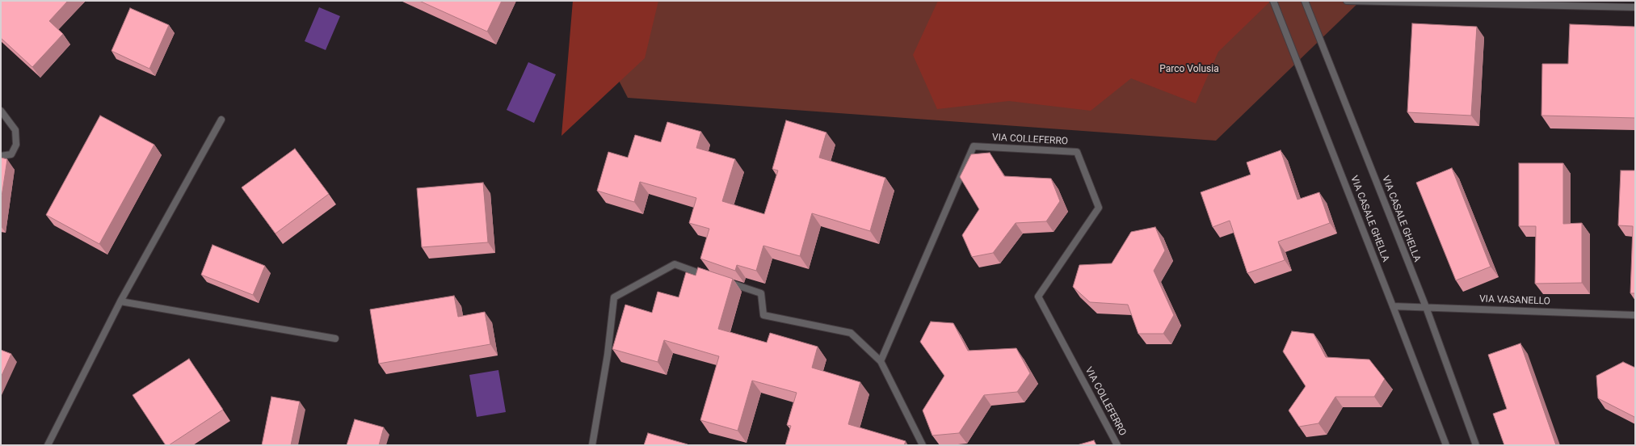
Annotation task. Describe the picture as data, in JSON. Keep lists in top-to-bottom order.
{
  "streets": {
    "street": ["VIA COLLEFERRO", "VIA CASALE GHELLA", "VIA VASANELLO"]
  },
  "crossings": [
    ["VIA CASALE GHELLA", "VIA VASANELLO"]
  ],
  "parks": ["Parco Volusia"]
}
